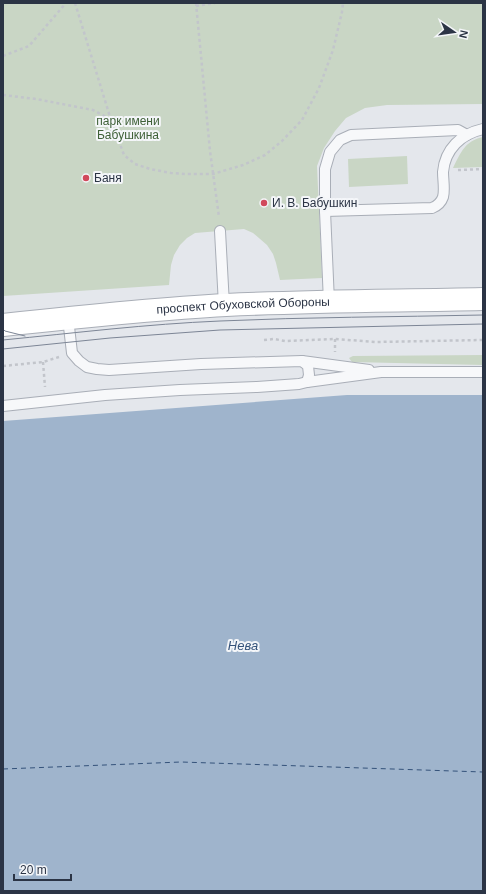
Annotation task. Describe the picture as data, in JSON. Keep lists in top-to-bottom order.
{
  "streets": {
    "main road": ["проспект Обуховской Обороны"]
  },
  "water": ["Нева"],
  "parks": ["парк имени Бабушкина"],
  "places": ["Баня", "И. В. Бабушкин"],
  "scale_bar": "20 m",
  "north": "right"
}
